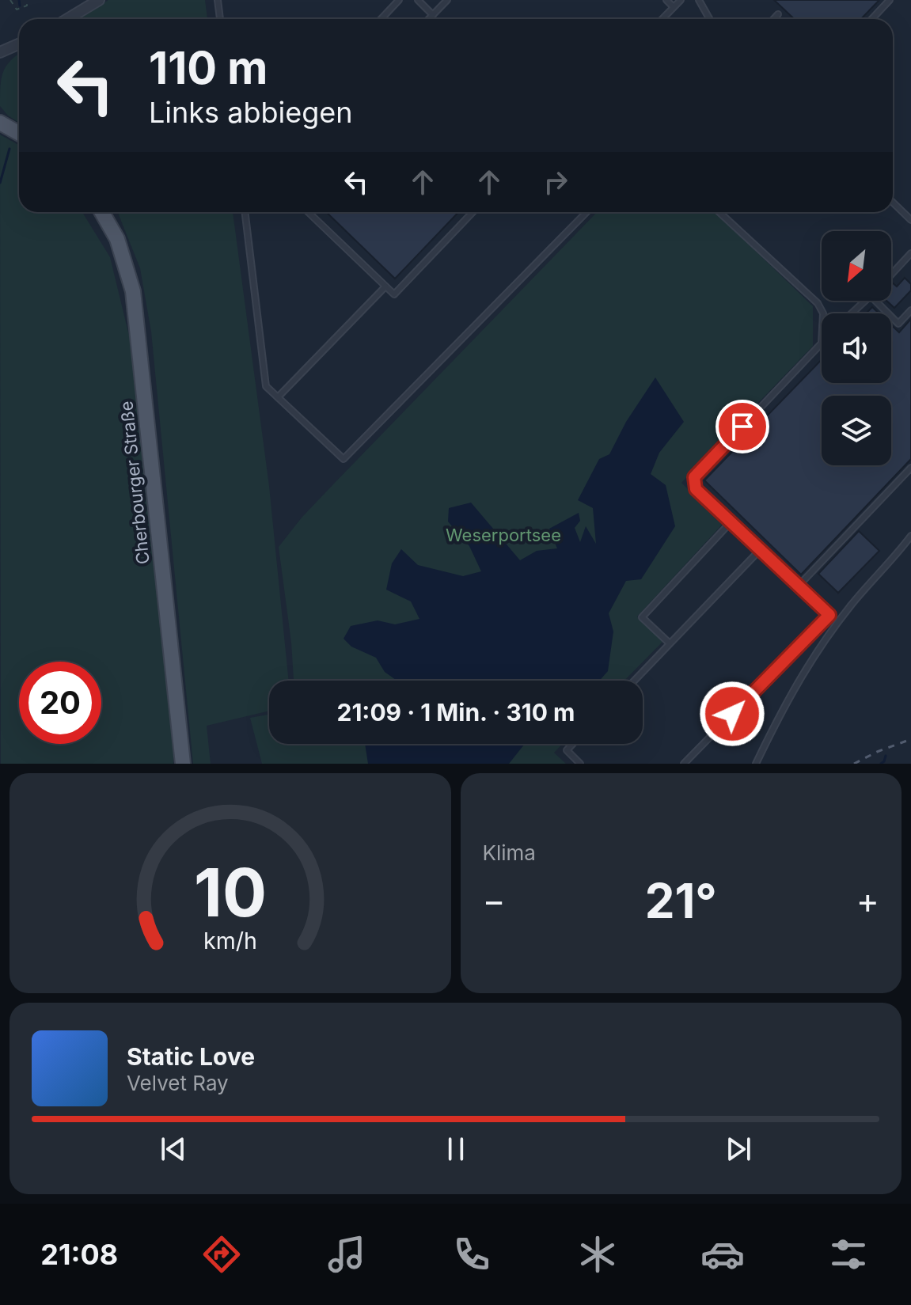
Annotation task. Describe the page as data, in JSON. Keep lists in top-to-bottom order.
{
  "streets": {
    "main road": ["Cherbourger Straße"]
  },
  "parks": ["Weserportsee"],
  "north": "bottom left",
  "page": {
    "turn": ["110 m", "Links abbiegen"],
    "limit": "20",
    "trip": "21:09 · 1 Min. · 310 m",
    "tile": "Klima",
    "heat": ["−", "21°", "+"],
    "song": ["Static Love", "Velvet Ray"],
    "tabs": "21:08",
    "gauge": ["10", "km/h"]
  }
}
